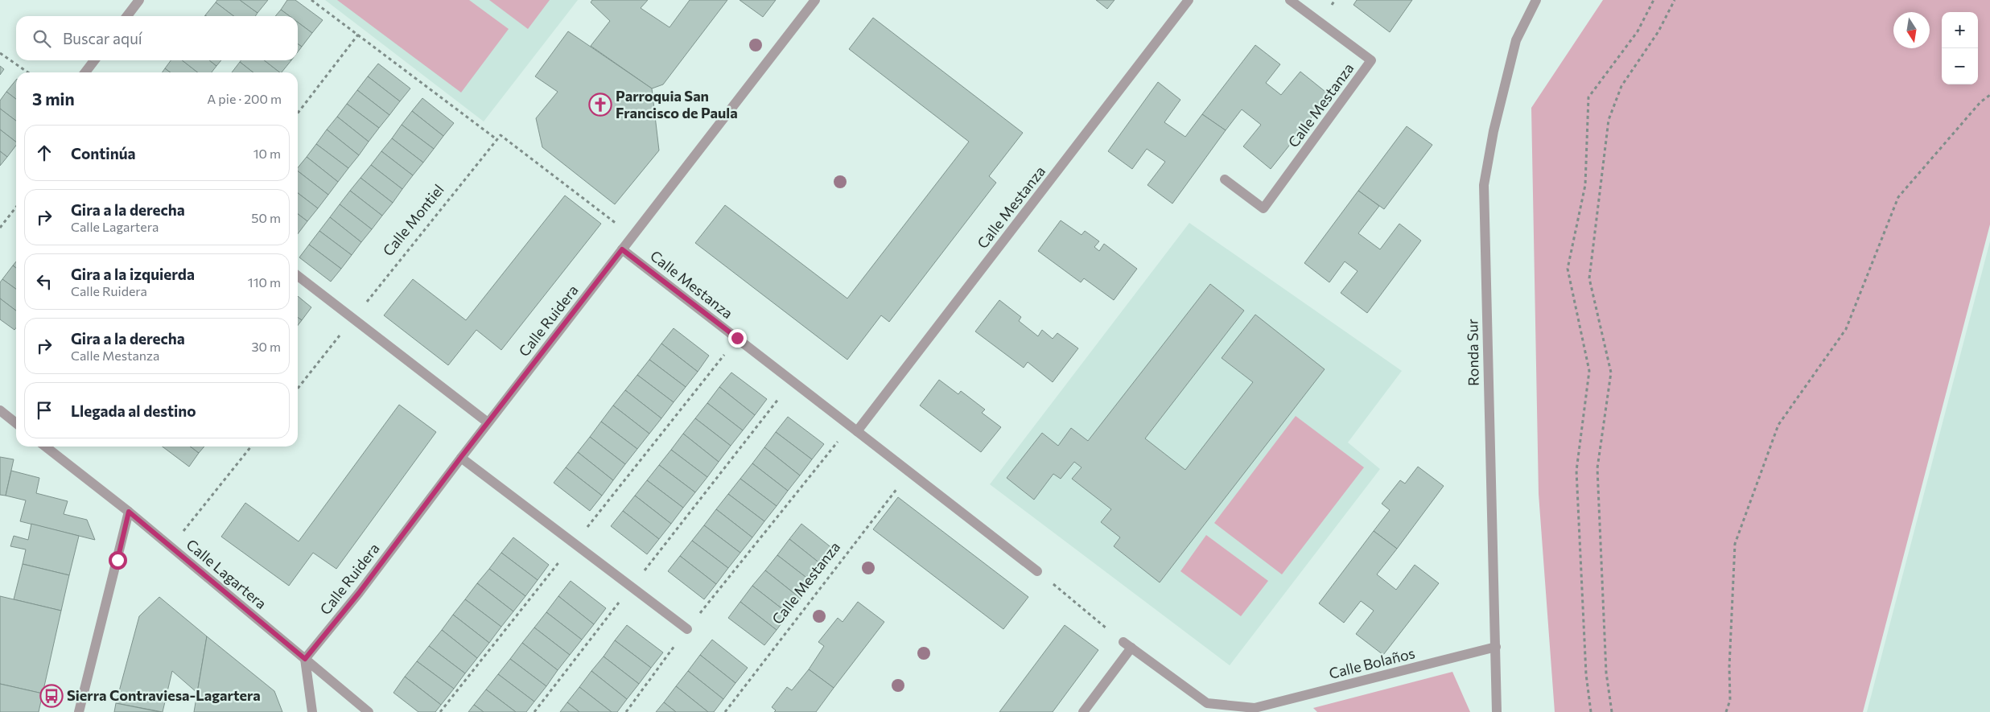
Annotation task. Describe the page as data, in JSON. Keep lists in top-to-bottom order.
{
  "streets": {
    "street": [
      "Calle Mestanza",
      "Calle Ruidera",
      "Ronda Sur",
      "Calle Lagartera",
      "Calle Bolaños"
    ],
    "path": ["Calle Montiel"]
  },
  "crossings": [
    ["Calle Mestanza", "Calle Ruidera"],
    ["Calle Ruidera", "Calle Lagartera"],
    ["Ronda Sur", "Calle Bolaños"]
  ],
  "places": {
    "church": ["Parroquia San Francisco de Paula"],
    "bus stop": ["Sierra Contraviesa-Lagartera"]
  },
  "north": "bottom",
  "page": {
    "map_buttons": ["+", "−"],
    "search": "Buscar aquí",
    "heading": ["3 min", "A pie · 200 m"],
    "list": [
      ["Continúa", "10 m"],
      ["Gira a la derecha", "Calle Lagartera", "50 m"],
      ["Gira a la izquierda", "Calle Ruidera", "110 m"],
      ["Gira a la derecha", "Calle Mestanza", "30 m"],
      "Llegada al destino"
    ]
  }
}
